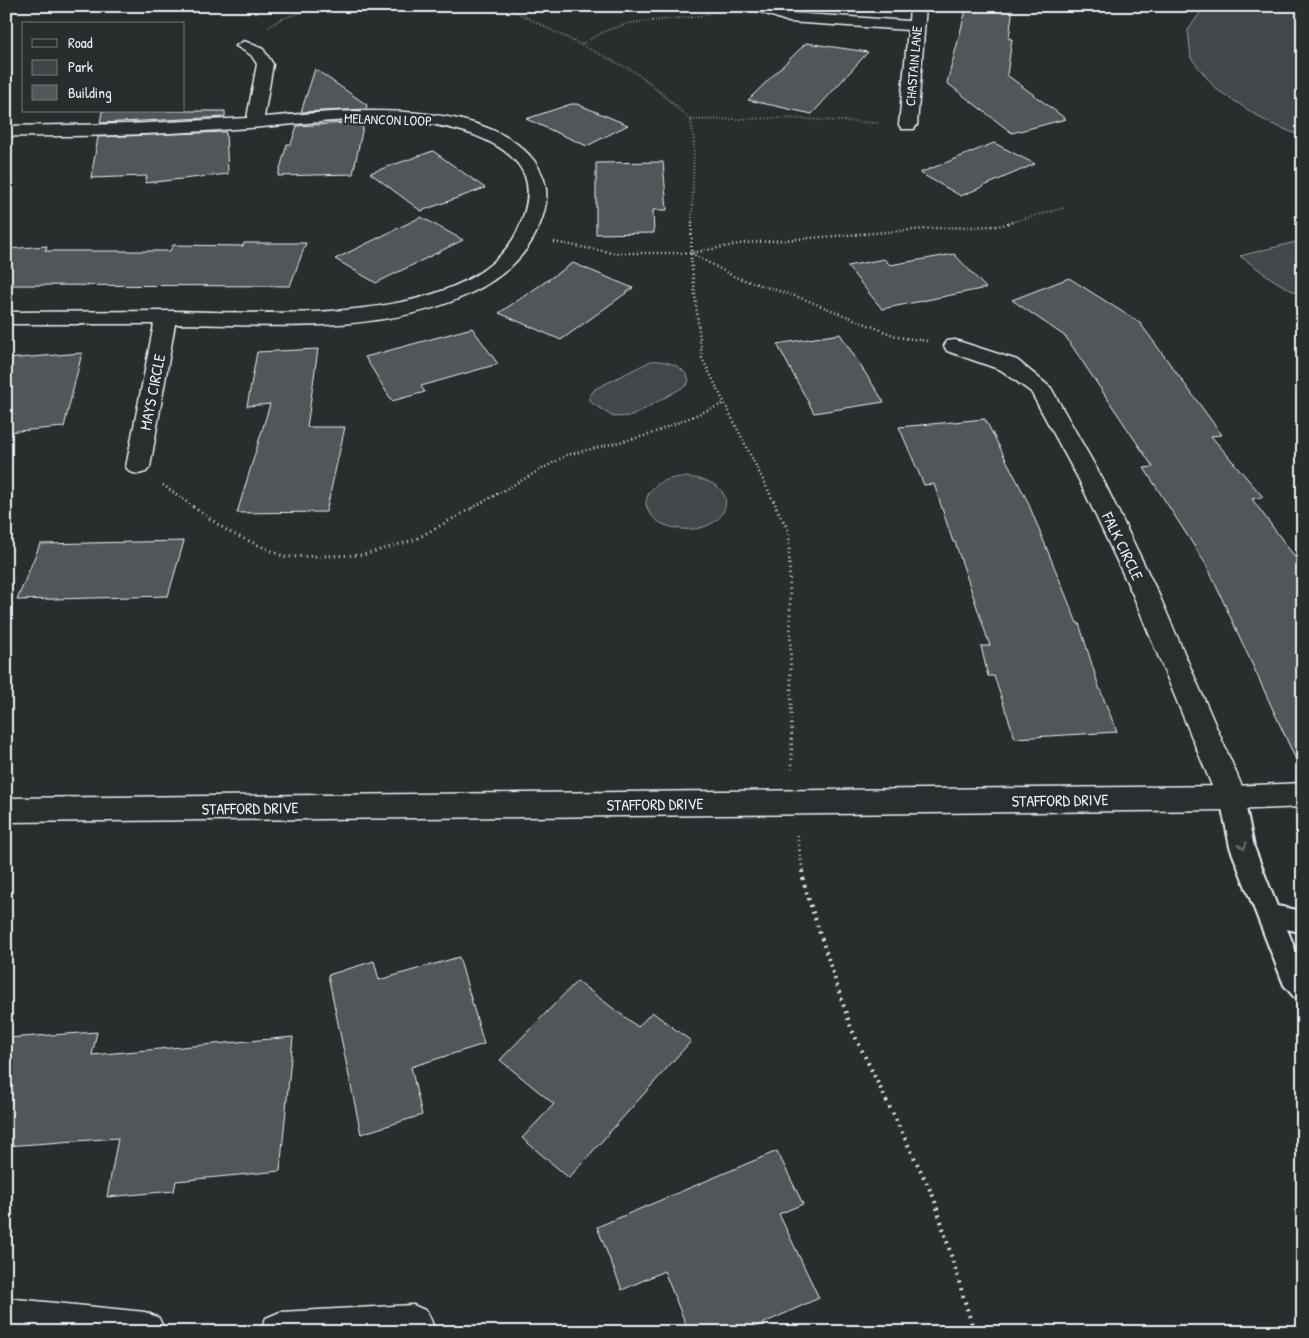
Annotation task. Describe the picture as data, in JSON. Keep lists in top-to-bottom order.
{
  "streets": {
    "street": [
      "CHASTAIN LANE",
      "MELANCON LOOP",
      "MAYS CIRCLE",
      "FALK CIRCLE",
      "STAFFORD DRIVE"
    ]
  },
  "crossings": [
    ["MELANCON LOOP", "MAYS CIRCLE"],
    ["FALK CIRCLE", "STAFFORD DRIVE"]
  ],
  "legend": ["Road", "Park", "Building"]
}
